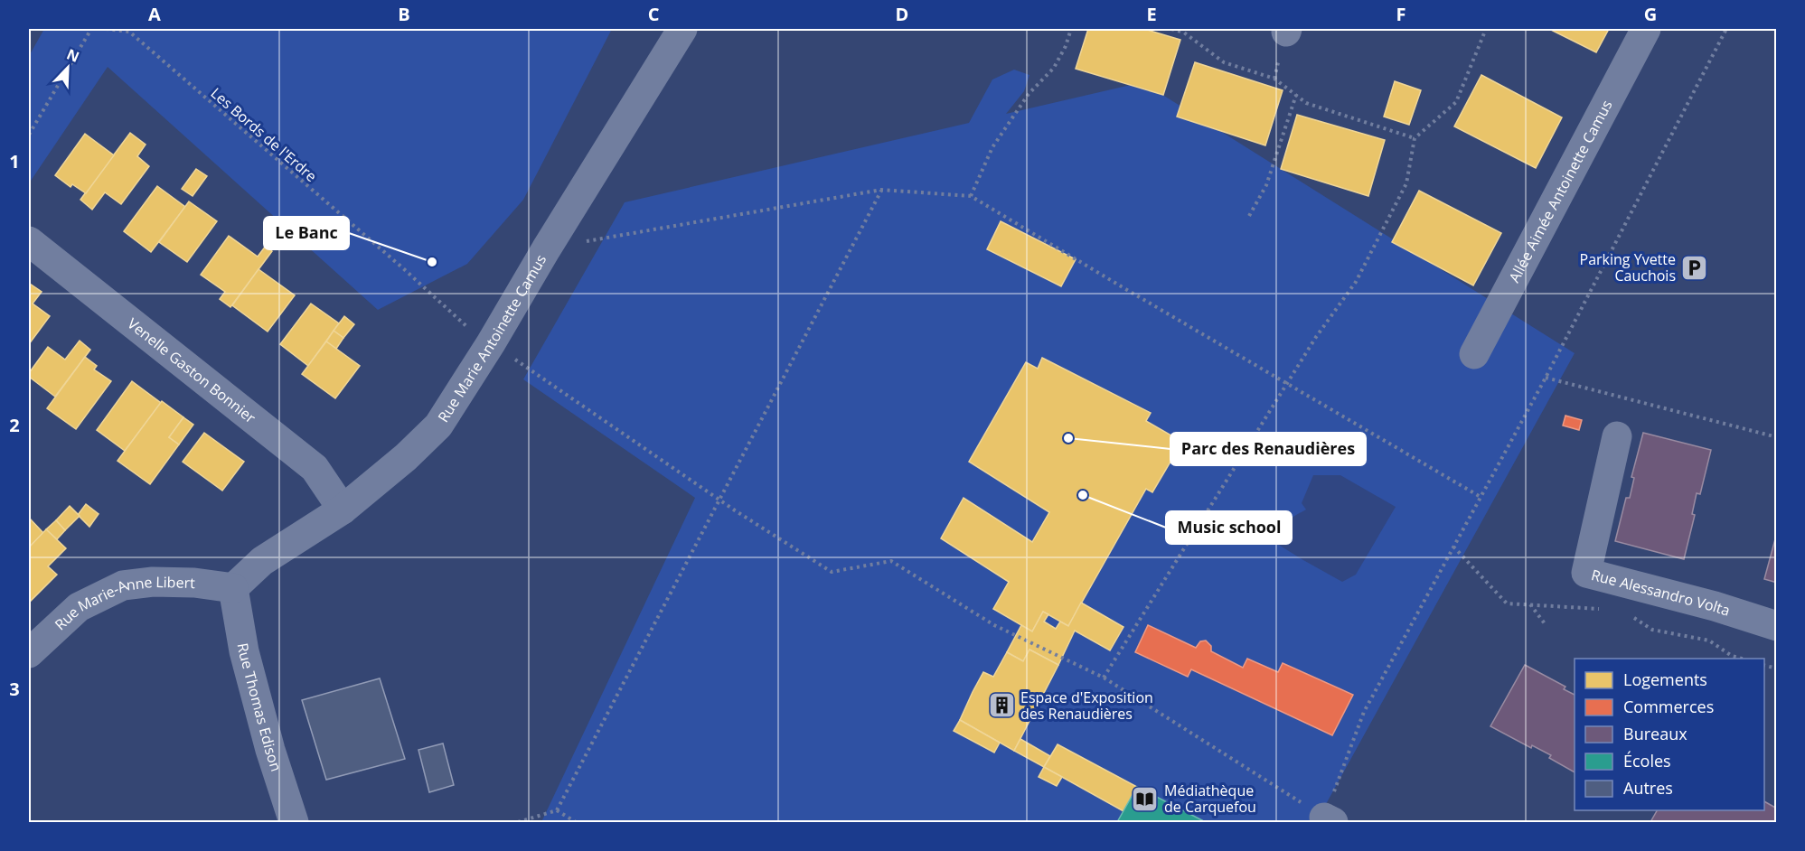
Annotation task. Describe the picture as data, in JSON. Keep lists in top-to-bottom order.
{
  "streets": {
    "street": [
      "Allée Aimée Antoinette Camus",
      "Rue Marie Antoinette Camus",
      "Venelle Gaston Bonnier",
      "Rue Alessandro Volta",
      "Rue Marie-Anne Libert",
      "Rue Thomas Edison"
    ],
    "path": ["Les Bords de l'Erdre"]
  },
  "crossings": [
    ["Les Bords de l'Erdre", "Rue Marie Antoinette Camus"],
    ["Rue Marie Antoinette Camus", "Venelle Gaston Bonnier"],
    ["Rue Marie Antoinette Camus", "Rue Marie-Anne Libert"],
    ["Rue Marie Antoinette Camus", "Rue Thomas Edison"],
    ["Rue Marie-Anne Libert", "Rue Thomas Edison"]
  ],
  "places": {
    "other": ["Le Banc", "Parc des Renaudières", "Music school"],
    "parking": ["Parking Yvette Cauchois"],
    "building": ["Espace d'Exposition des Renaudières"],
    "library": ["Médiathèque de Carquefou"]
  },
  "legend": [
    "Logements",
    "Commerces",
    "Bureaux",
    "Écoles",
    "Autres"
  ],
  "north": "top right",
  "grid": {
    "columns": [
      "A",
      "B",
      "C",
      "D",
      "E",
      "F",
      "G"
    ],
    "rows": ["1", "2", "3"]
  }
}
